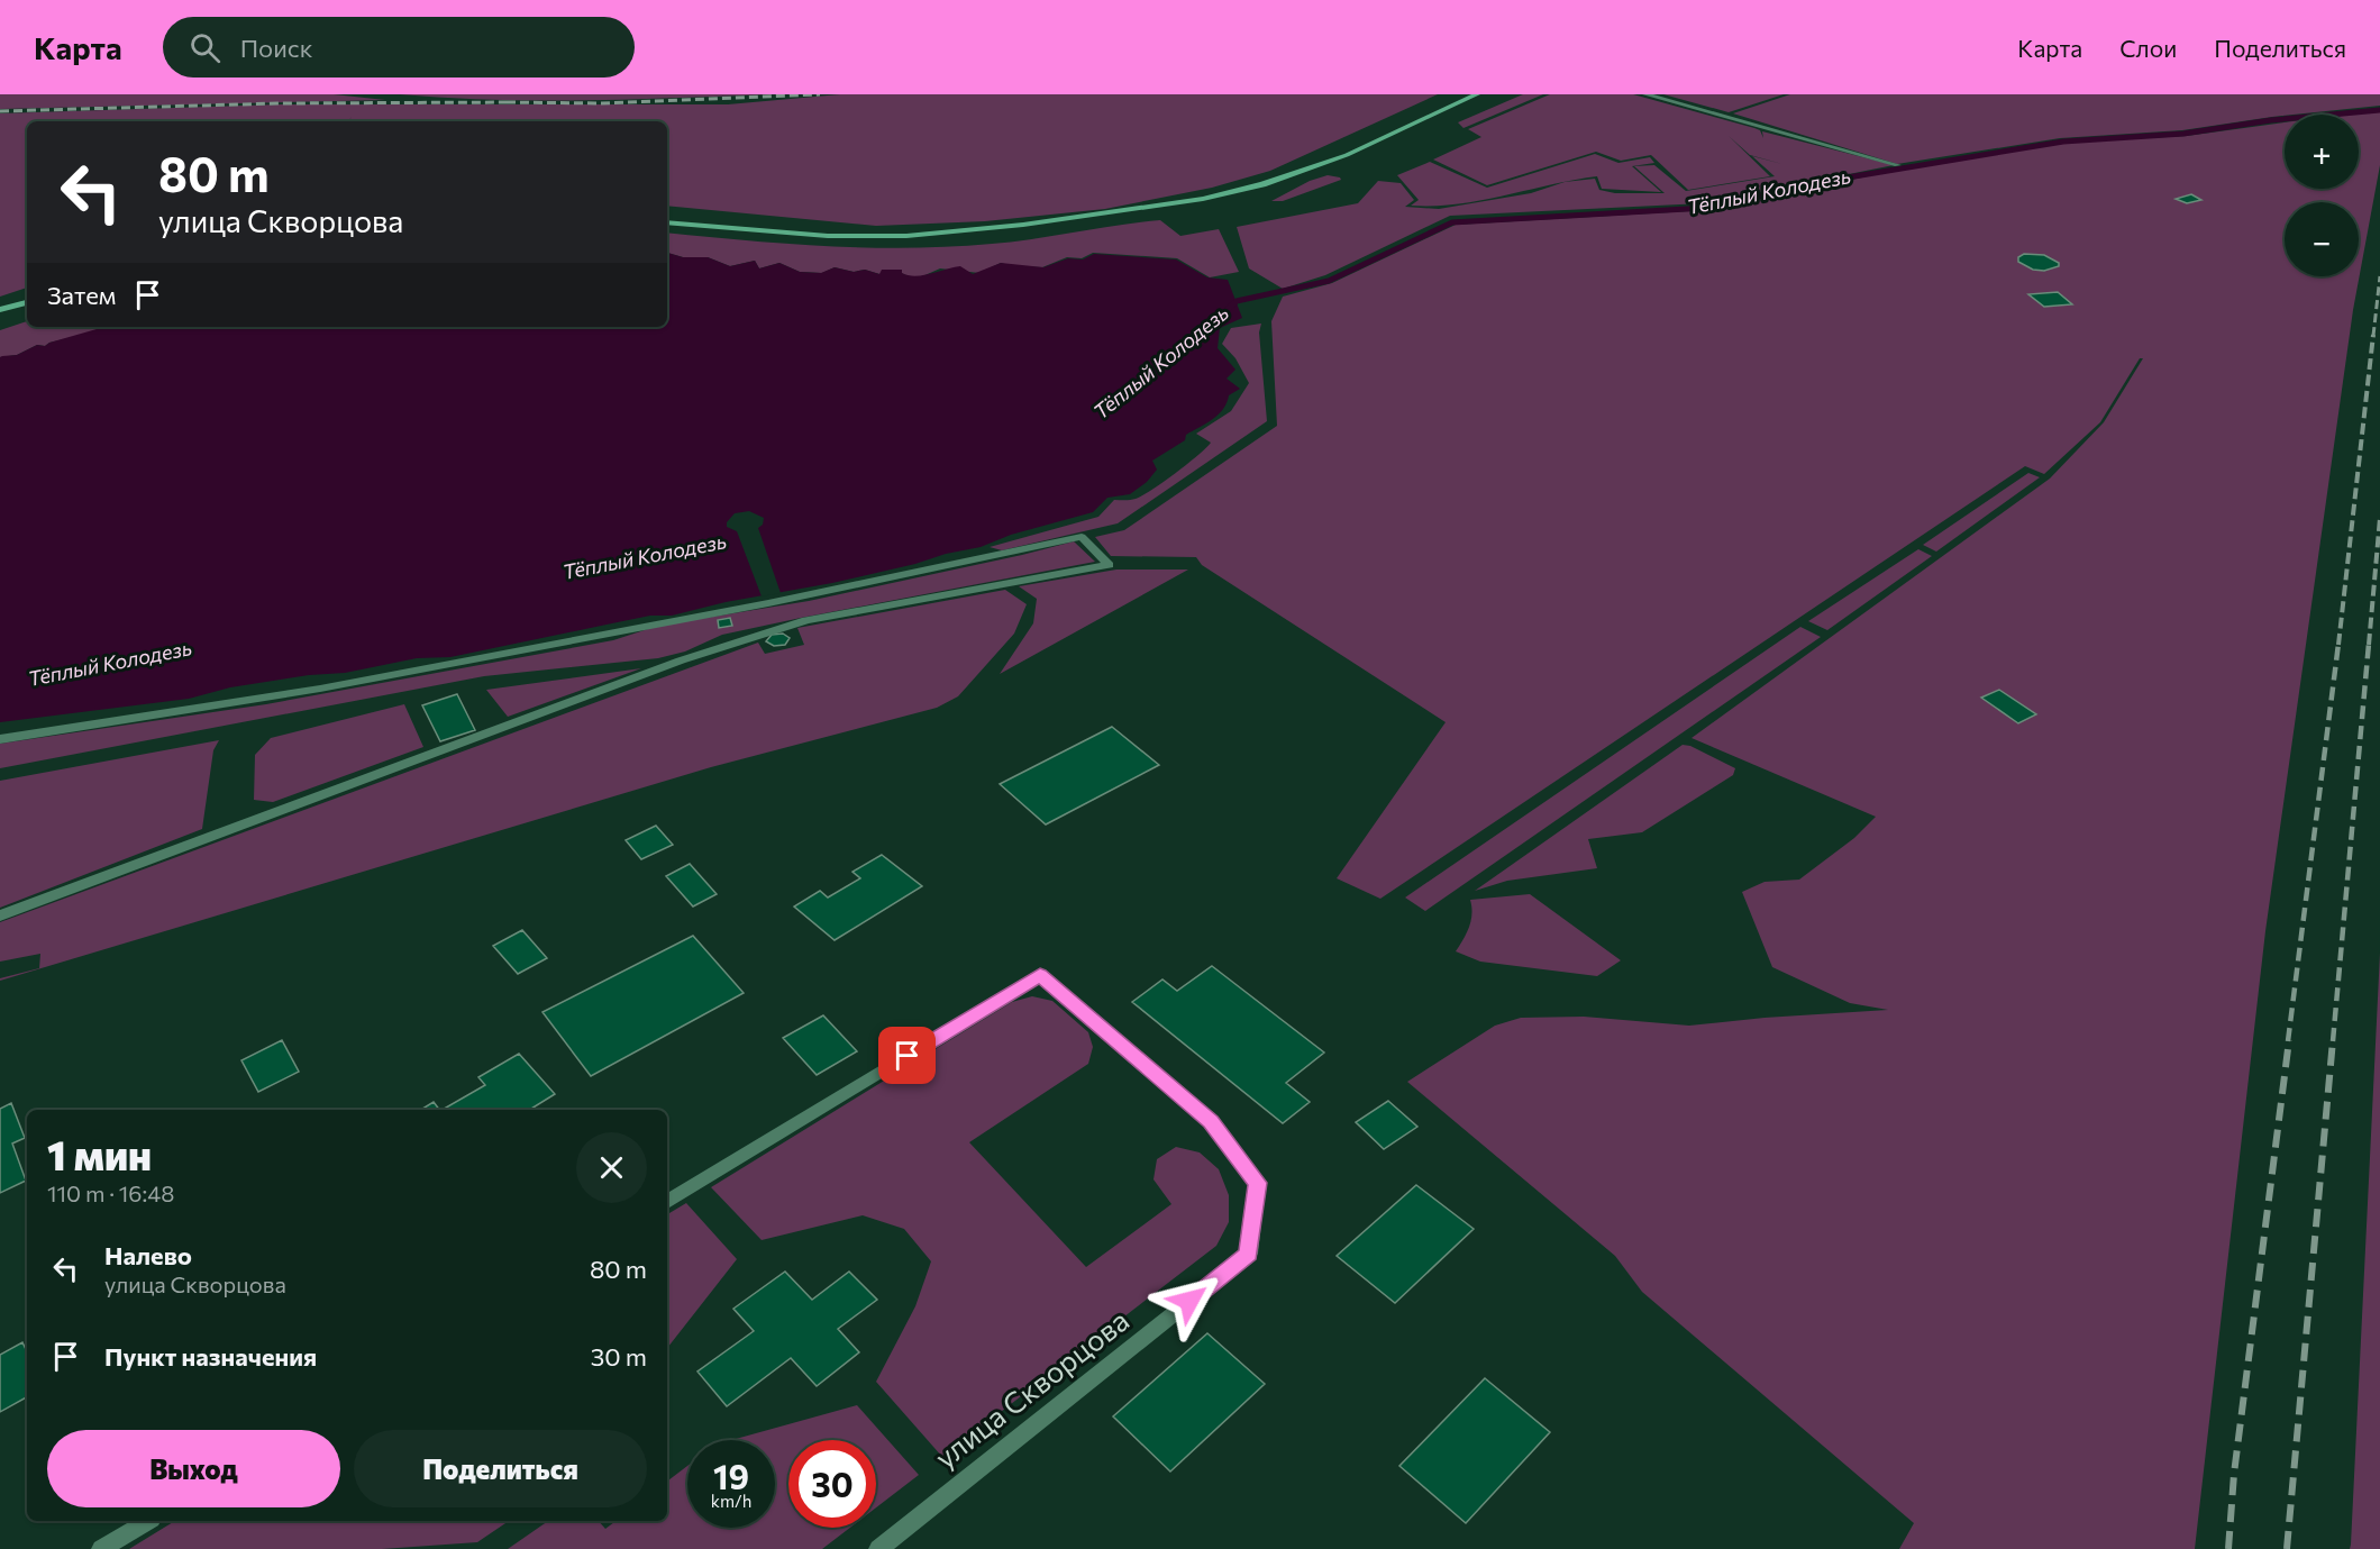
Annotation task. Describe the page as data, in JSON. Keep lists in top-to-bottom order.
{
  "streets": {
    "street": ["улица Скворцова"]
  },
  "water": ["Тёплый Колодезь"],
  "page": {
    "header": "Карта",
    "search": "Поиск",
    "nav": ["Карта", "Слои", "Поделиться"],
    "map_buttons": ["+", "−"],
    "turn": ["80 m", "улица Скворцова"],
    "then": "Затем",
    "heading": ["1 мин", "110 m · 16:48"],
    "list": [
      {
        "name": "Налево",
        "note": "улица Скворцова",
        "value": "80 m"
      },
      {
        "name": "Пункт назначения",
        "value": "30 m"
      }
    ],
    "buttons": ["Выход", "Поделиться"],
    "speed": "19 km/h",
    "limit": "30"
  }
}
